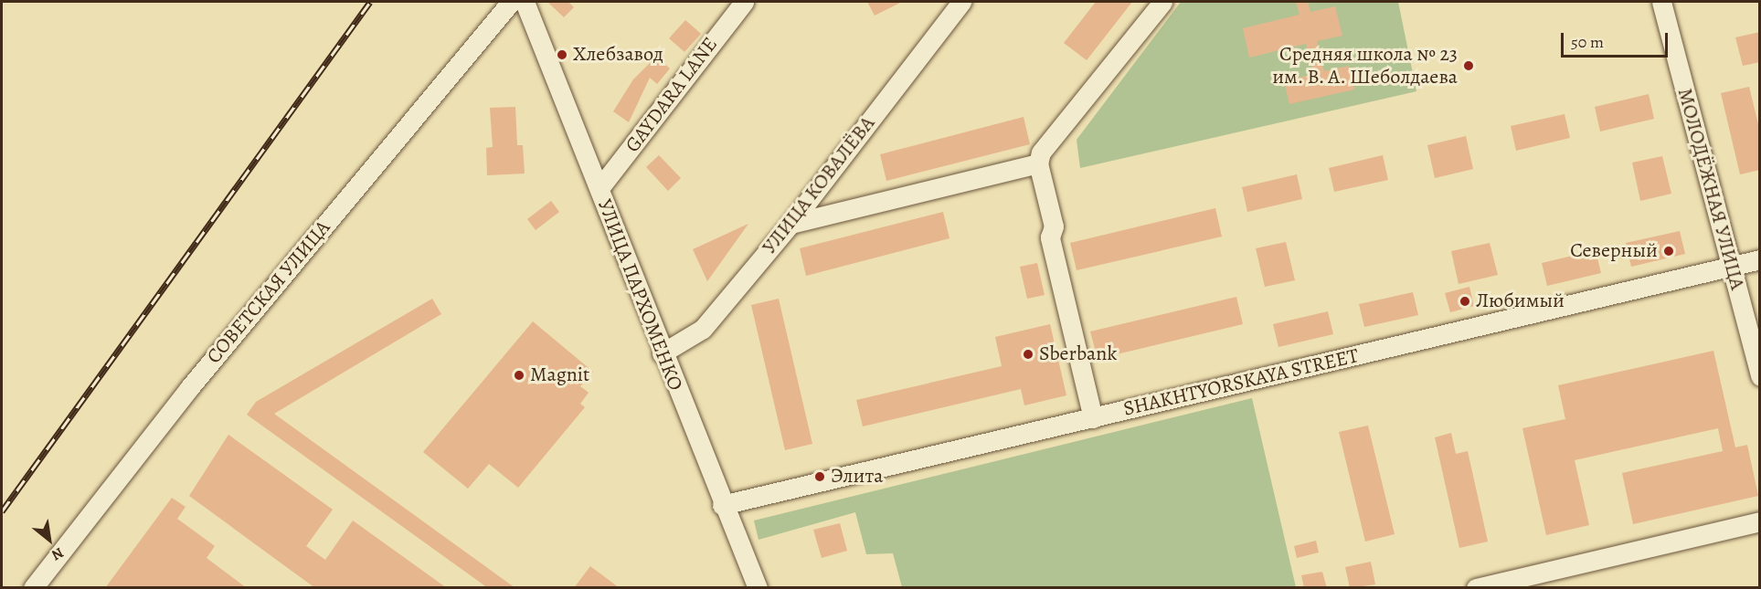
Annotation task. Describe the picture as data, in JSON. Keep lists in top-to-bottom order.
{
  "streets": {
    "street": [
      "GAYDARA LANE",
      "УЛИЦА КОВАЛЁВА",
      "МОЛОДЁЖНАЯ УЛИЦА",
      "СОВЕТСКАЯ УЛИЦА",
      "УЛИЦА ПАРХОМЕНКО",
      "SHAKHTYORSKAYA STREET"
    ]
  },
  "crossings": [
    ["GAYDARA LANE", "УЛИЦА ПАРХОМЕНКО"],
    ["УЛИЦА КОВАЛЁВА", "УЛИЦА ПАРХОМЕНКО"],
    ["МОЛОДЁЖНАЯ УЛИЦА", "SHAKHTYORSKAYA STREET"],
    ["УЛИЦА ПАРХОМЕНКО", "SHAKHTYORSKAYA STREET"]
  ],
  "places": [
    "Хлебзавод",
    "Средняя школа № 23 им. В. А. Шеболдаева",
    "Северный",
    "Любимый",
    "Sberbank",
    "Magnit",
    "Элита"
  ],
  "scale_bar": "50 m",
  "north": "bottom right"
}
